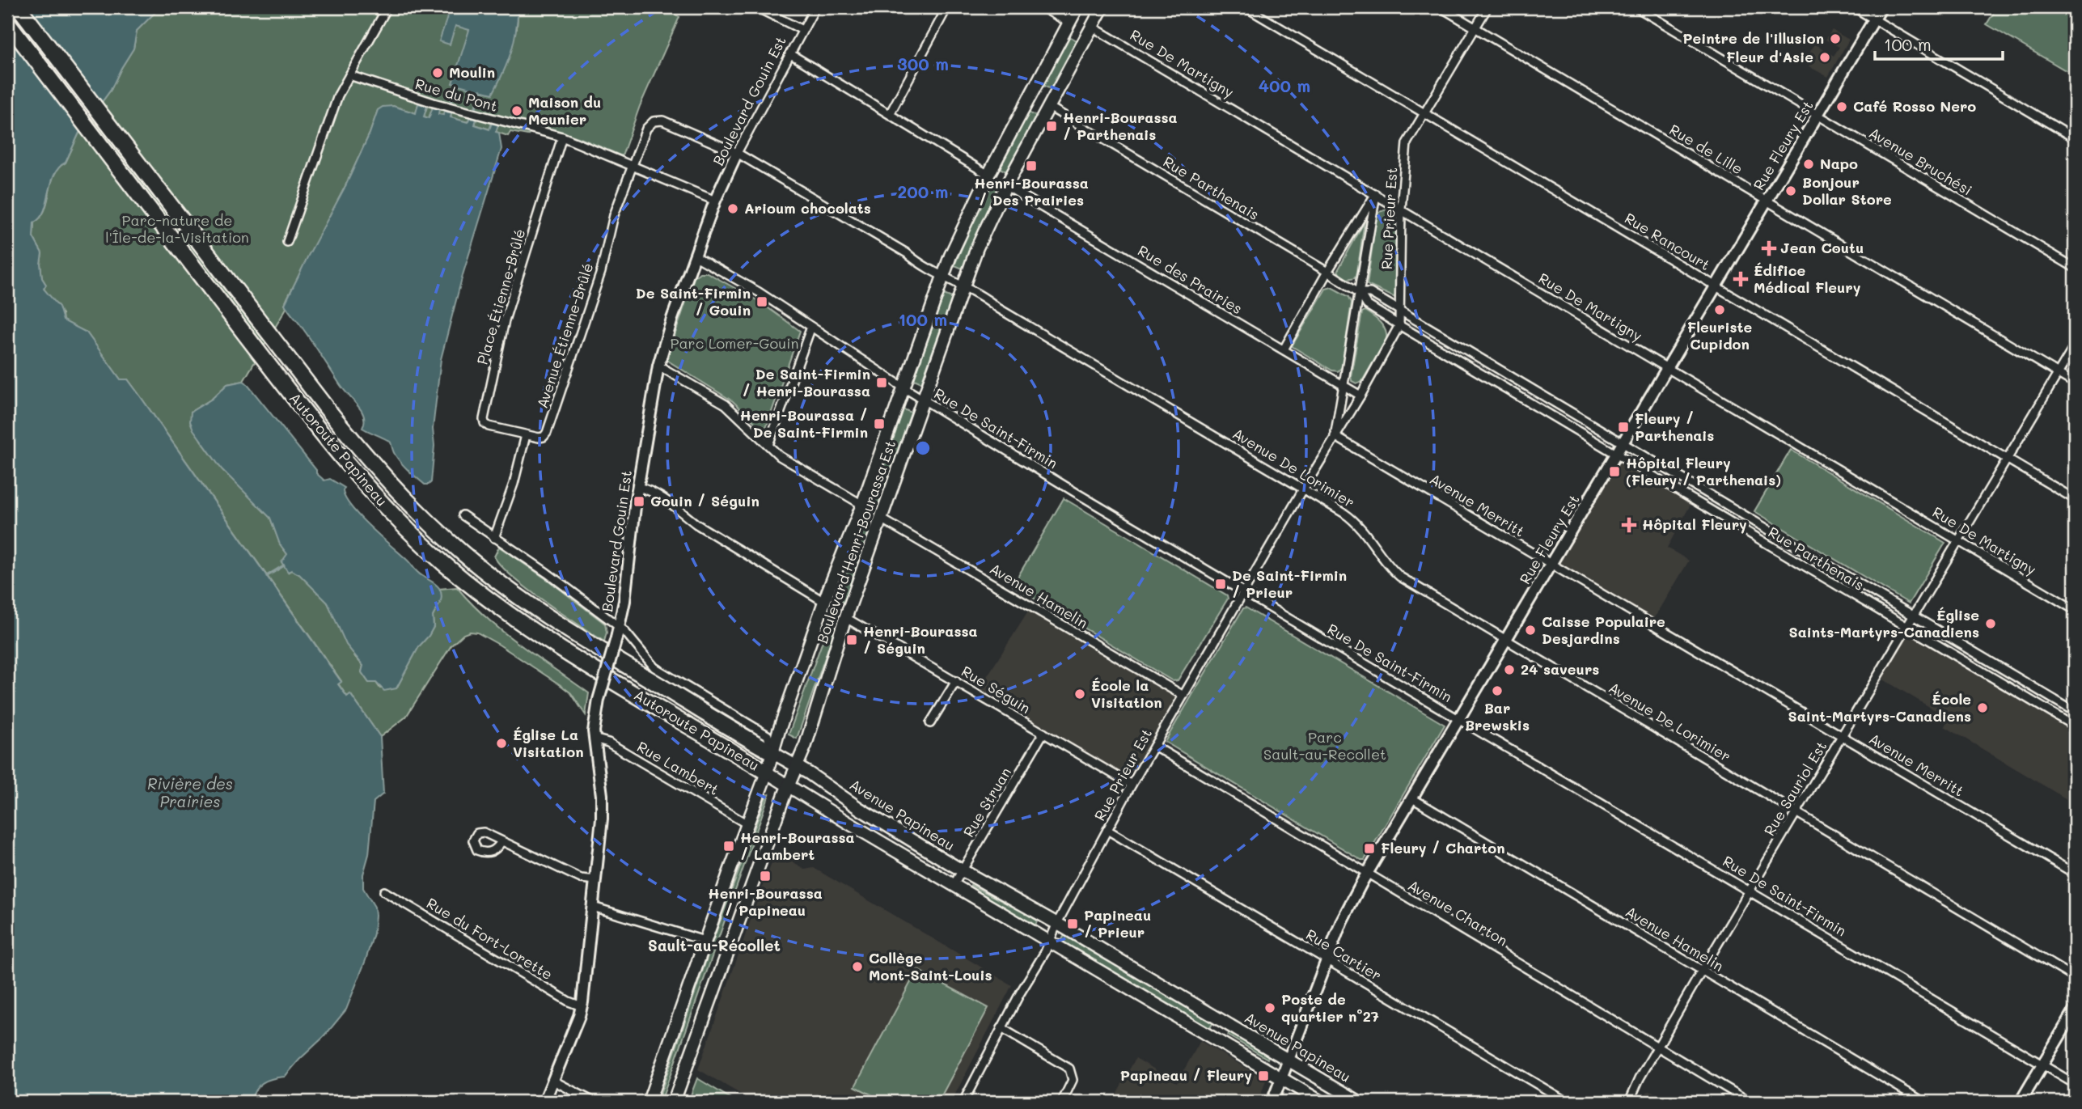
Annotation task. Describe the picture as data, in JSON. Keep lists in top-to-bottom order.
{
  "streets": {
    "highway": ["Autoroute Papineau"],
    "main road": ["Boulevard Henri-Bourassa Est", "Avenue Papineau"],
    "street": [
      "Rue De Martigny",
      "Rue du Pont",
      "Boulevard Gouin Est",
      "Rue Fleury Est",
      "Rue de Lille",
      "Avenue Bruchési",
      "Rue Parthenais",
      "Rue Prieur Est",
      "Rue Rancourt",
      "Rue des Prairies",
      "Place Étienne-Brûlé",
      "Avenue Étienne-Brûlé",
      "Rue De Saint-Firmin",
      "Avenue De Lorimier",
      "Avenue Merritt",
      "Avenue Hamelin",
      "Rue Séguin",
      "Rue Lambert",
      "Rue Sauriol Est",
      "Rue Struan",
      "Avenue Charton",
      "Rue du Fort-Lorette",
      "Rue Cartier"
    ]
  },
  "crossings": [
    ["Rue De Martigny", "Rue Fleury Est"],
    ["Rue De Martigny", "Rue Prieur Est"],
    ["Rue De Martigny", "Boulevard Henri-Bourassa Est"],
    ["Rue De Martigny", "Rue Sauriol Est"],
    ["Rue du Pont", "Boulevard Gouin Est"],
    ["Rue du Pont", "Place Étienne-Brûlé"],
    ["Rue du Pont", "Avenue Étienne-Brûlé"],
    ["Boulevard Gouin Est", "Rue De Saint-Firmin"],
    ["Boulevard Gouin Est", "Avenue De Lorimier"],
    ["Boulevard Gouin Est", "Rue Lambert"],
    ["Boulevard Gouin Est", "Avenue Papineau"],
    ["Boulevard Gouin Est", "Rue du Fort-Lorette"],
    ["Rue Fleury Est", "Rue de Lille"],
    ["Rue Fleury Est", "Avenue Bruchési"],
    ["Rue Fleury Est", "Rue Parthenais"],
    ["Rue Fleury Est", "Rue Rancourt"],
    ["Rue Fleury Est", "Rue De Saint-Firmin"],
    ["Rue Fleury Est", "Avenue De Lorimier"],
    ["Rue Fleury Est", "Avenue Merritt"],
    ["Rue Fleury Est", "Avenue Hamelin"],
    ["Rue Fleury Est", "Avenue Papineau"],
    ["Rue Fleury Est", "Avenue Charton"],
    ["Rue Fleury Est", "Rue Cartier"],
    ["Rue de Lille", "Rue Prieur Est"],
    ["Rue de Lille", "Rue Sauriol Est"],
    ["Rue Parthenais", "Rue Prieur Est"],
    ["Rue Parthenais", "Boulevard Henri-Bourassa Est"],
    ["Rue Parthenais", "Rue Sauriol Est"],
    ["Rue Prieur Est", "Rue Rancourt"],
    ["Rue Prieur Est", "Rue des Prairies"],
    ["Rue Prieur Est", "Rue De Saint-Firmin"],
    ["Rue Prieur Est", "Avenue De Lorimier"],
    ["Rue Prieur Est", "Avenue Merritt"],
    ["Rue Prieur Est", "Avenue Hamelin"],
    ["Rue Prieur Est", "Rue Séguin"],
    ["Rue Prieur Est", "Avenue Papineau"],
    ["Rue Prieur Est", "Avenue Charton"],
    ["Rue Prieur Est", "Rue Cartier"],
    ["Rue Rancourt", "Rue Sauriol Est"],
    ["Rue des Prairies", "Boulevard Henri-Bourassa Est"],
    ["Place Étienne-Brûlé", "Avenue Étienne-Brûlé"],
    ["Avenue Étienne-Brûlé", "Avenue De Lorimier"],
    ["Rue De Saint-Firmin", "Boulevard Henri-Bourassa Est"],
    ["Rue De Saint-Firmin", "Rue Sauriol Est"],
    ["Autoroute Papineau", "Boulevard Henri-Bourassa Est"],
    ["Autoroute Papineau", "Avenue Papineau"],
    ["Avenue De Lorimier", "Boulevard Henri-Bourassa Est"],
    ["Avenue De Lorimier", "Rue Sauriol Est"],
    ["Avenue Merritt", "Rue Sauriol Est"],
    ["Boulevard Henri-Bourassa Est", "Avenue Hamelin"],
    ["Boulevard Henri-Bourassa Est", "Rue Séguin"],
    ["Boulevard Henri-Bourassa Est", "Rue Lambert"],
    ["Boulevard Henri-Bourassa Est", "Avenue Papineau"],
    ["Avenue Hamelin", "Rue Sauriol Est"],
    ["Rue Séguin", "Rue Struan"],
    ["Rue Sauriol Est", "Avenue Charton"],
    ["Rue Struan", "Avenue Papineau"]
  ],
  "districts": ["Sault-au-Récollet"],
  "water": ["Rivière des Prairies"],
  "parks": ["Parc-nature de l'Île-de-la-Visitation", "Parc Lomer-Gouin", "Parc Sault-au-Recollet"],
  "places": {
    "other": [
      "Peintre de l'illusion",
      "Fleur d'Asie",
      "Moulin",
      "Café Rosso Nero",
      "Maison du Meunier",
      "Napo",
      "Bonjour Dollar Store",
      "Arioum chocolats",
      "Fleuriste Cupidon",
      "Église Saints-Martyrs-Canadiens",
      "Caisse Populaire Desjardins",
      "24 saveurs",
      "Bar Brewskis",
      "École la Visitation",
      "École Saint-Martyrs-Canadiens",
      "Église La Visitation",
      "Collège Mont-Saint-Louis",
      "Poste de quartier n°27"
    ],
    "transit": [
      "Henri-Bourassa / Parthenais",
      "Henri-Bourassa / Des Prairies",
      "De Saint-Firmin / Gouin",
      "De Saint-Firmin / Henri-Bourassa",
      "Henri-Bourassa / De Saint-Firmin",
      "Fleury / Parthenais",
      "Hôpital Fleury (Fleury / Parthenais)",
      "Gouin / Séguin",
      "De Saint-Firmin / Prieur",
      "Henri-Bourassa / Séguin",
      "Henri-Bourassa / Lambert",
      "Fleury / Charton",
      "Henri-Bourassa / Papineau",
      "Papineau / Prieur",
      "Papineau / Fleury"
    ],
    "health": ["Jean Coutu", "Édifice Médical Fleury", "Hôpital Fleury"]
  },
  "scale_bar": "100 m",
  "rings": [
    "300 m",
    "400 m",
    "200 m",
    "100 m"
  ]
}
